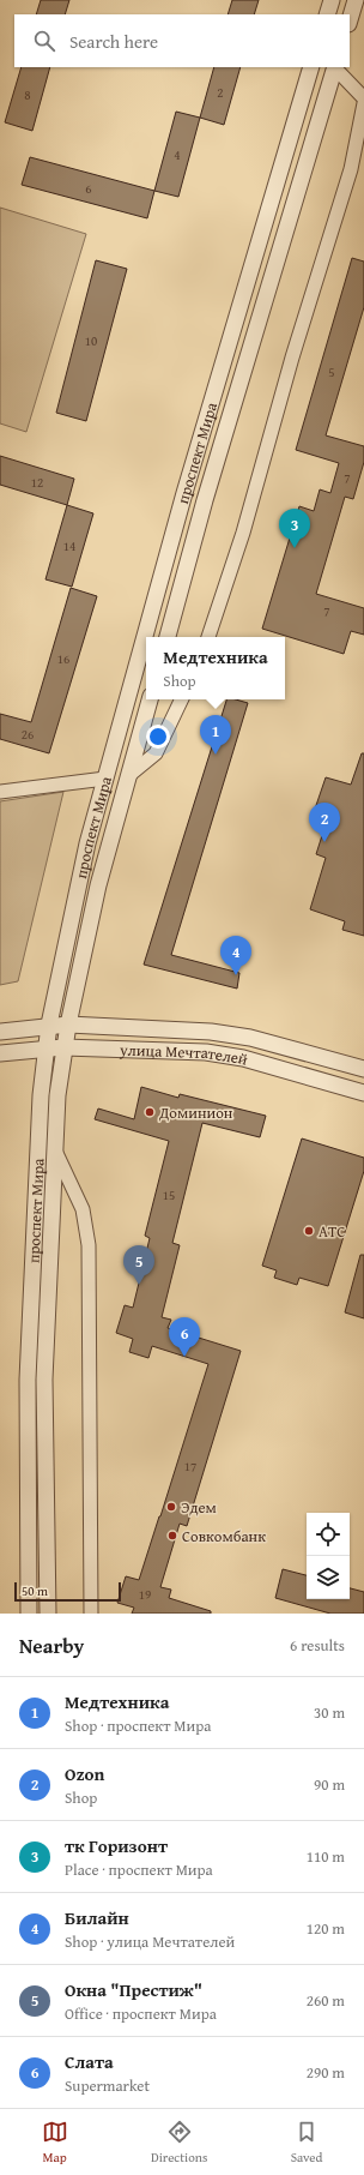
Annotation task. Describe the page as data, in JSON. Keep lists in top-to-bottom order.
{
  "streets": {
    "street": ["проспект Мира", "улица Мечтателей"]
  },
  "crossings": [
    ["проспект Мира", "улица Мечтателей"]
  ],
  "places": [
    "Доминион",
    "АТС",
    "Эдем",
    "Совкомбанк"
  ],
  "house_numbers": [
    "2",
    "8",
    "4",
    "6",
    "10",
    "5",
    "7",
    "12",
    "14",
    "7",
    "16",
    "26",
    "15",
    "17",
    "19"
  ],
  "scale_bar": "50 m",
  "page": {
    "search": "Search here",
    "pins": [
      "3",
      "1",
      "2",
      "4",
      "5",
      "6"
    ],
    "popup": ["Медтехника", "Shop"],
    "scale": "50 m",
    "heading": ["Nearby", "6 results"],
    "list": [
      {
        "mark": "1",
        "name": "Медтехника",
        "note": "Shop · проспект Мира",
        "value": "30 m"
      },
      {
        "mark": "2",
        "name": "Ozon",
        "note": "Shop",
        "value": "90 m"
      },
      {
        "mark": "3",
        "name": "тк Горизонт",
        "note": "Place · проспект Мира",
        "value": "110 m"
      },
      {
        "mark": "4",
        "name": "Билайн",
        "note": "Shop · улица Мечтателей",
        "value": "120 m"
      },
      {
        "mark": "5",
        "name": "Окна \"Престиж\"",
        "note": "Office · проспект Мира",
        "value": "260 m"
      },
      {
        "mark": "6",
        "name": "Слата",
        "note": "Supermarket",
        "value": "290 m"
      }
    ],
    "nav": ["Map", "Directions", "Saved"]
  }
}
